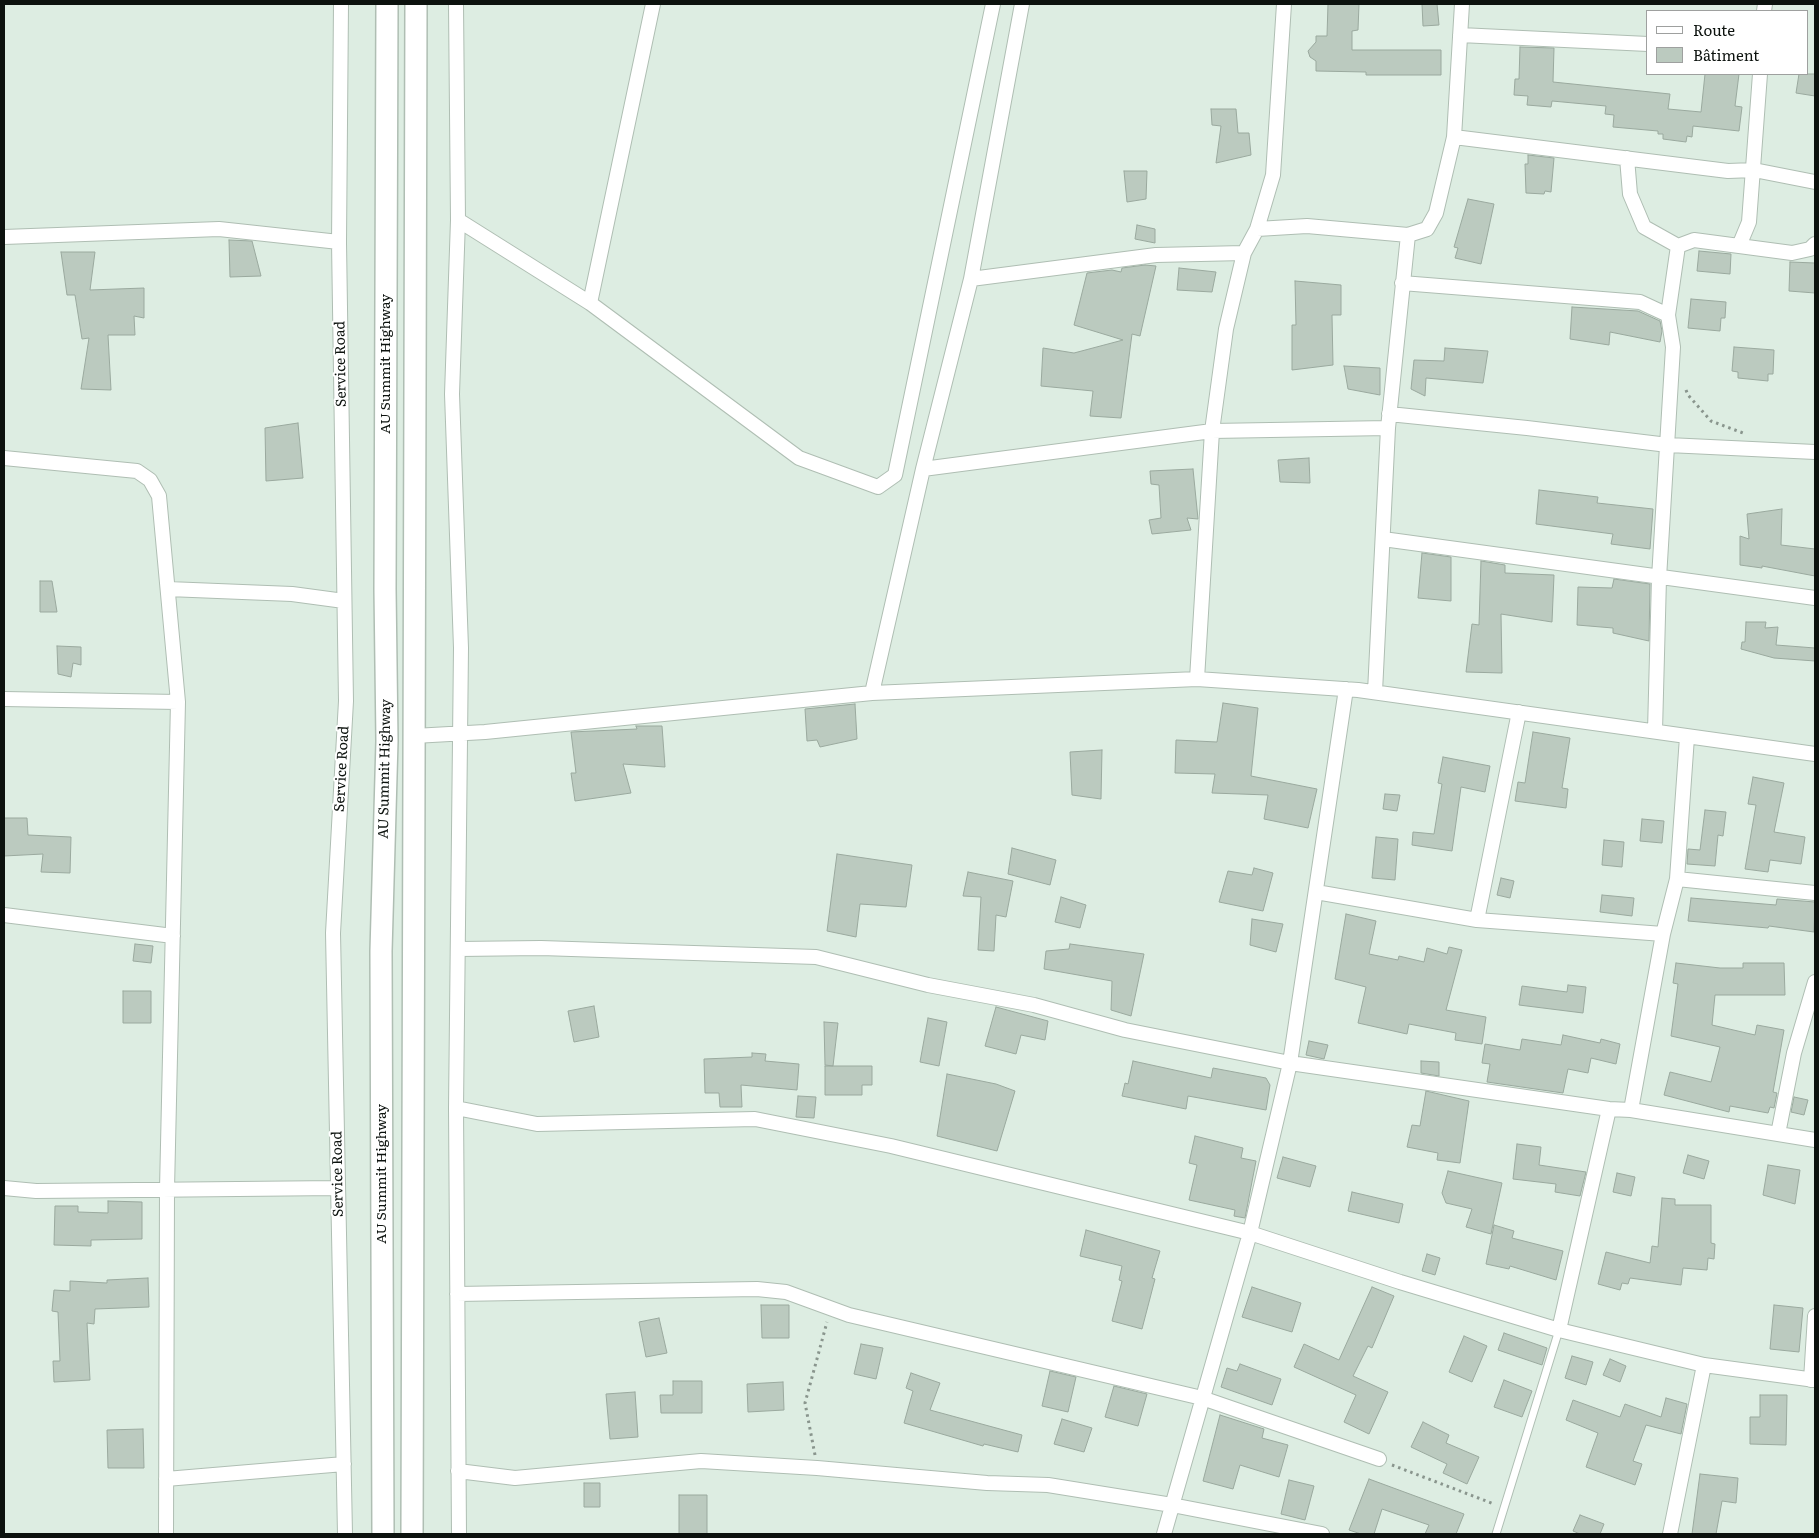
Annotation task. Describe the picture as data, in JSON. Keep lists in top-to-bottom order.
{
  "streets": {
    "main road": ["AU Summit Highway"],
    "street": ["Service Road"]
  },
  "legend": ["Route", "Bâtiment"]
}
